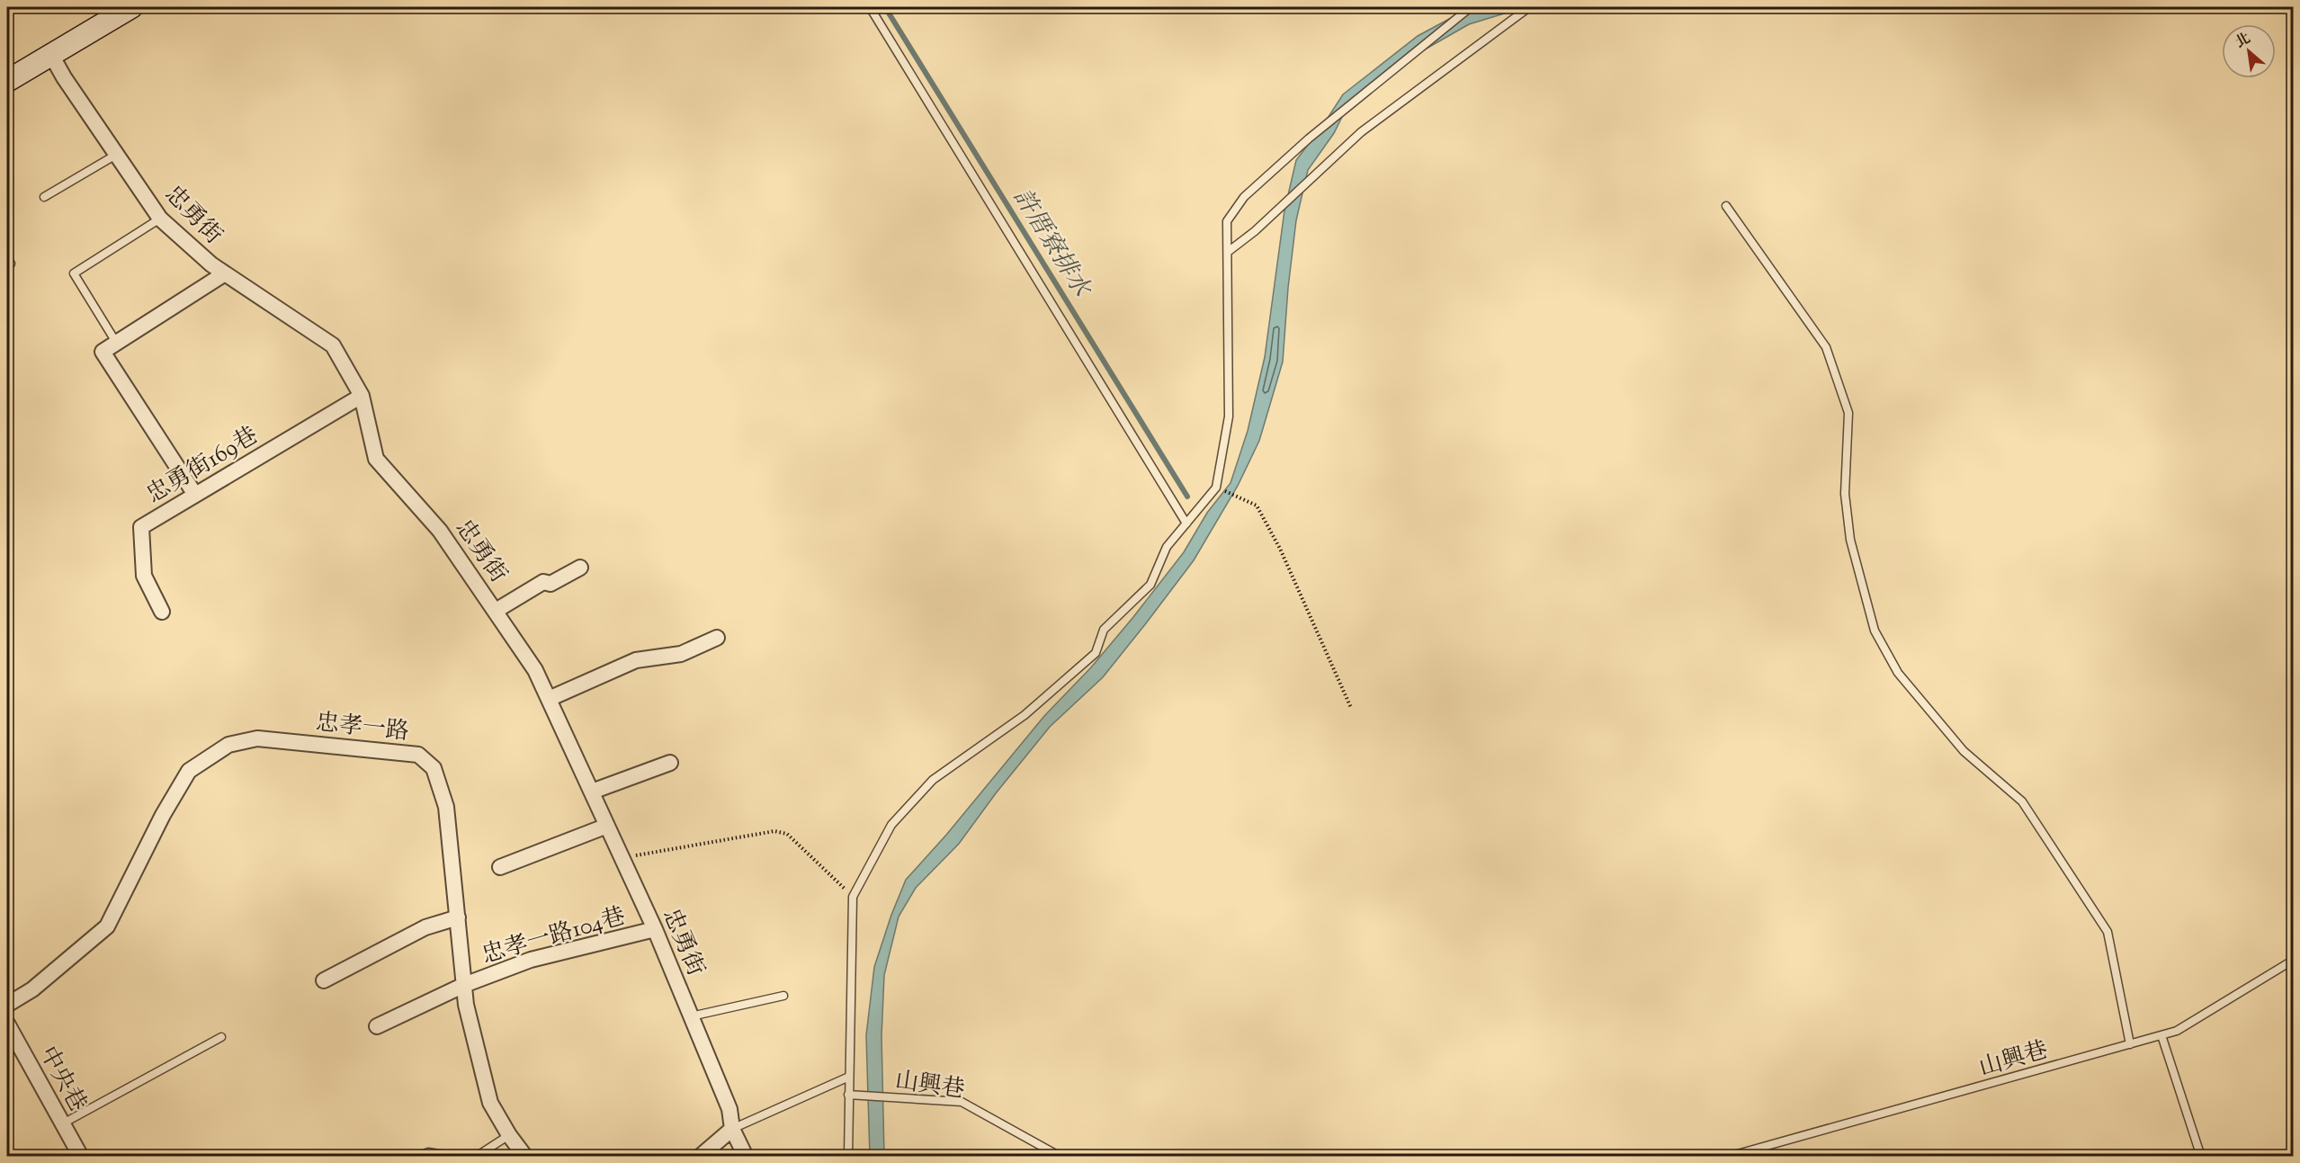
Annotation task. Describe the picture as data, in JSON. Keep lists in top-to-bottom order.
{
  "streets": {
    "street": [
      "忠勇街",
      "忠勇街169巷",
      "忠孝一路",
      "忠孝一路104巷",
      "中央巷"
    ],
    "lane": ["山興巷"]
  },
  "crossings": [
    ["忠勇街", "忠勇街169巷"],
    ["忠勇街", "忠孝一路104巷"],
    ["忠孝一路", "忠孝一路104巷"]
  ],
  "water": ["許厝寮排水"],
  "north": "top left"
}
